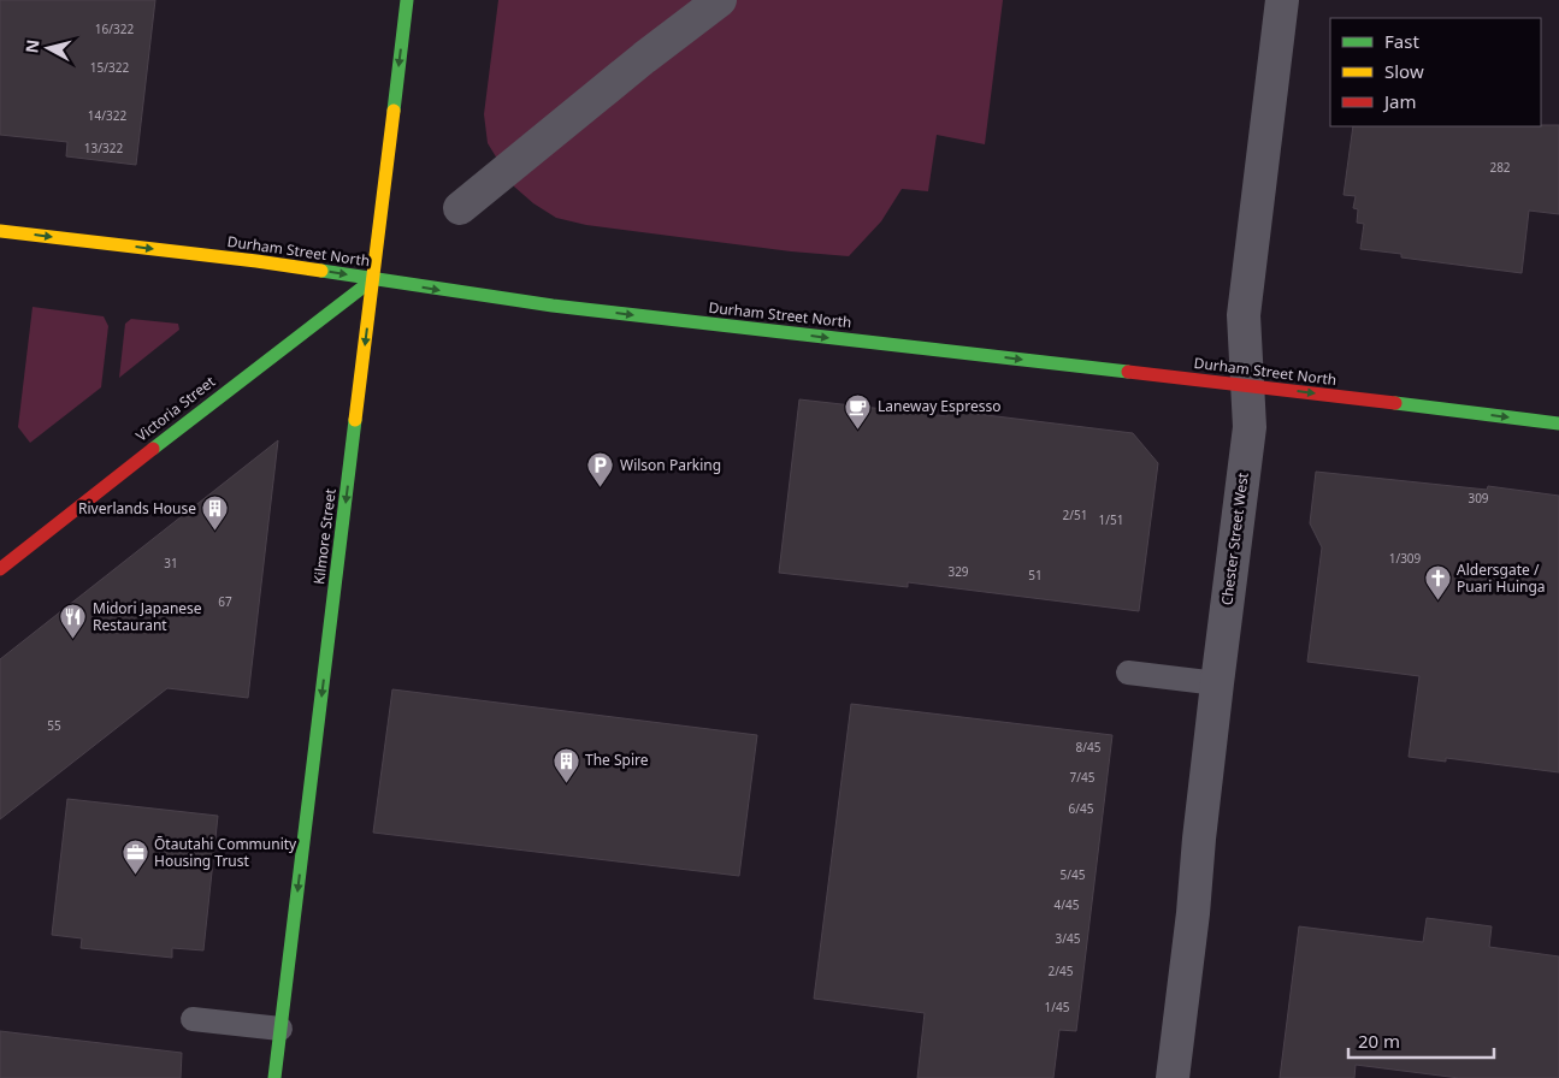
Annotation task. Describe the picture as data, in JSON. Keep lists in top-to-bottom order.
{
  "streets": {
    "main road": ["Durham Street North", "Victoria Street", "Kilmore Street"],
    "street": ["Chester Street West"]
  },
  "crossings": [
    ["Durham Street North", "Victoria Street"],
    ["Durham Street North", "Kilmore Street"],
    ["Durham Street North", "Chester Street West"],
    ["Victoria Street", "Kilmore Street"]
  ],
  "one_way": ["Durham Street North", "Kilmore Street"],
  "places": {
    "cafe": ["Laneway Espresso"],
    "parking": ["Wilson Parking"],
    "building": ["Riverlands House", "The Spire"],
    "church": ["Aldersgate / Puari Huinga"],
    "restaurant": ["Midori Japanese Restaurant"],
    "office": ["Ōtautahi Community Housing Trust"]
  },
  "house_numbers": [
    "16/322",
    "15/322",
    "14/322",
    "13/322",
    "282",
    "309",
    "2/51",
    "1/51",
    "1/309",
    "31",
    "329",
    "51",
    "67",
    "55",
    "8/45",
    "7/45",
    "6/45",
    "5/45",
    "4/45",
    "3/45",
    "2/45",
    "1/45"
  ],
  "legend": ["Fast", "Slow", "Jam"],
  "scale_bar": "20 m",
  "north": "left"
}
